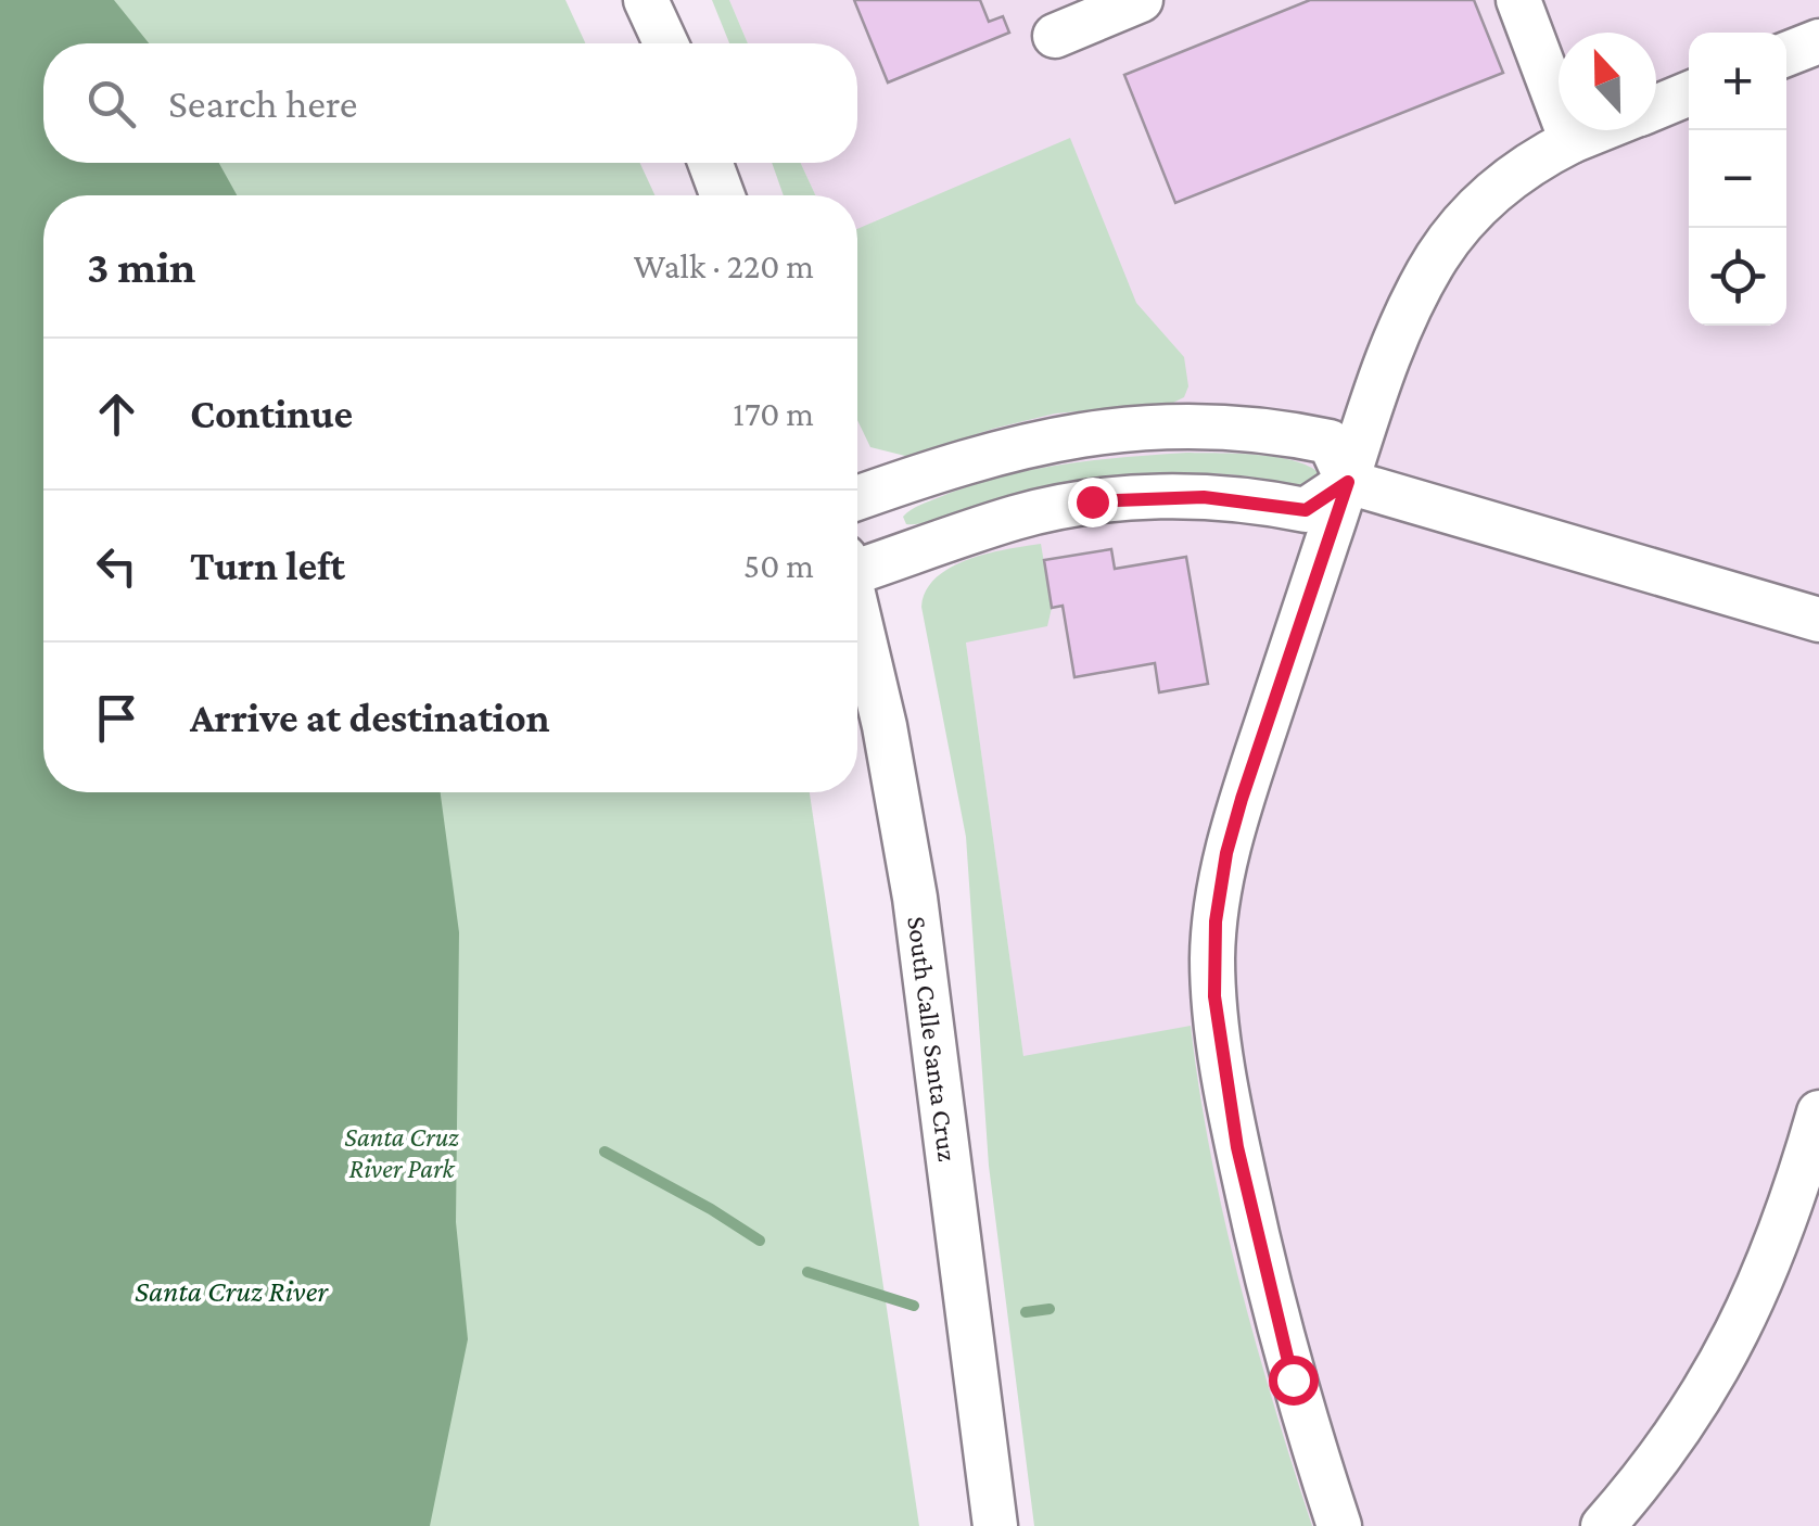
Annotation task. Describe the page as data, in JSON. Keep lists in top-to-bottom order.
{
  "streets": {
    "street": ["South Calle Santa Cruz"]
  },
  "water": ["Santa Cruz River"],
  "parks": ["Santa Cruz River Park"],
  "north": "top",
  "page": {
    "map_buttons": ["+", "−"],
    "search": "Search here",
    "heading": ["3 min", "Walk · 220 m"],
    "list": [
      ["Continue", "170 m"],
      ["Turn left", "50 m"],
      "Arrive at destination"
    ]
  }
}
